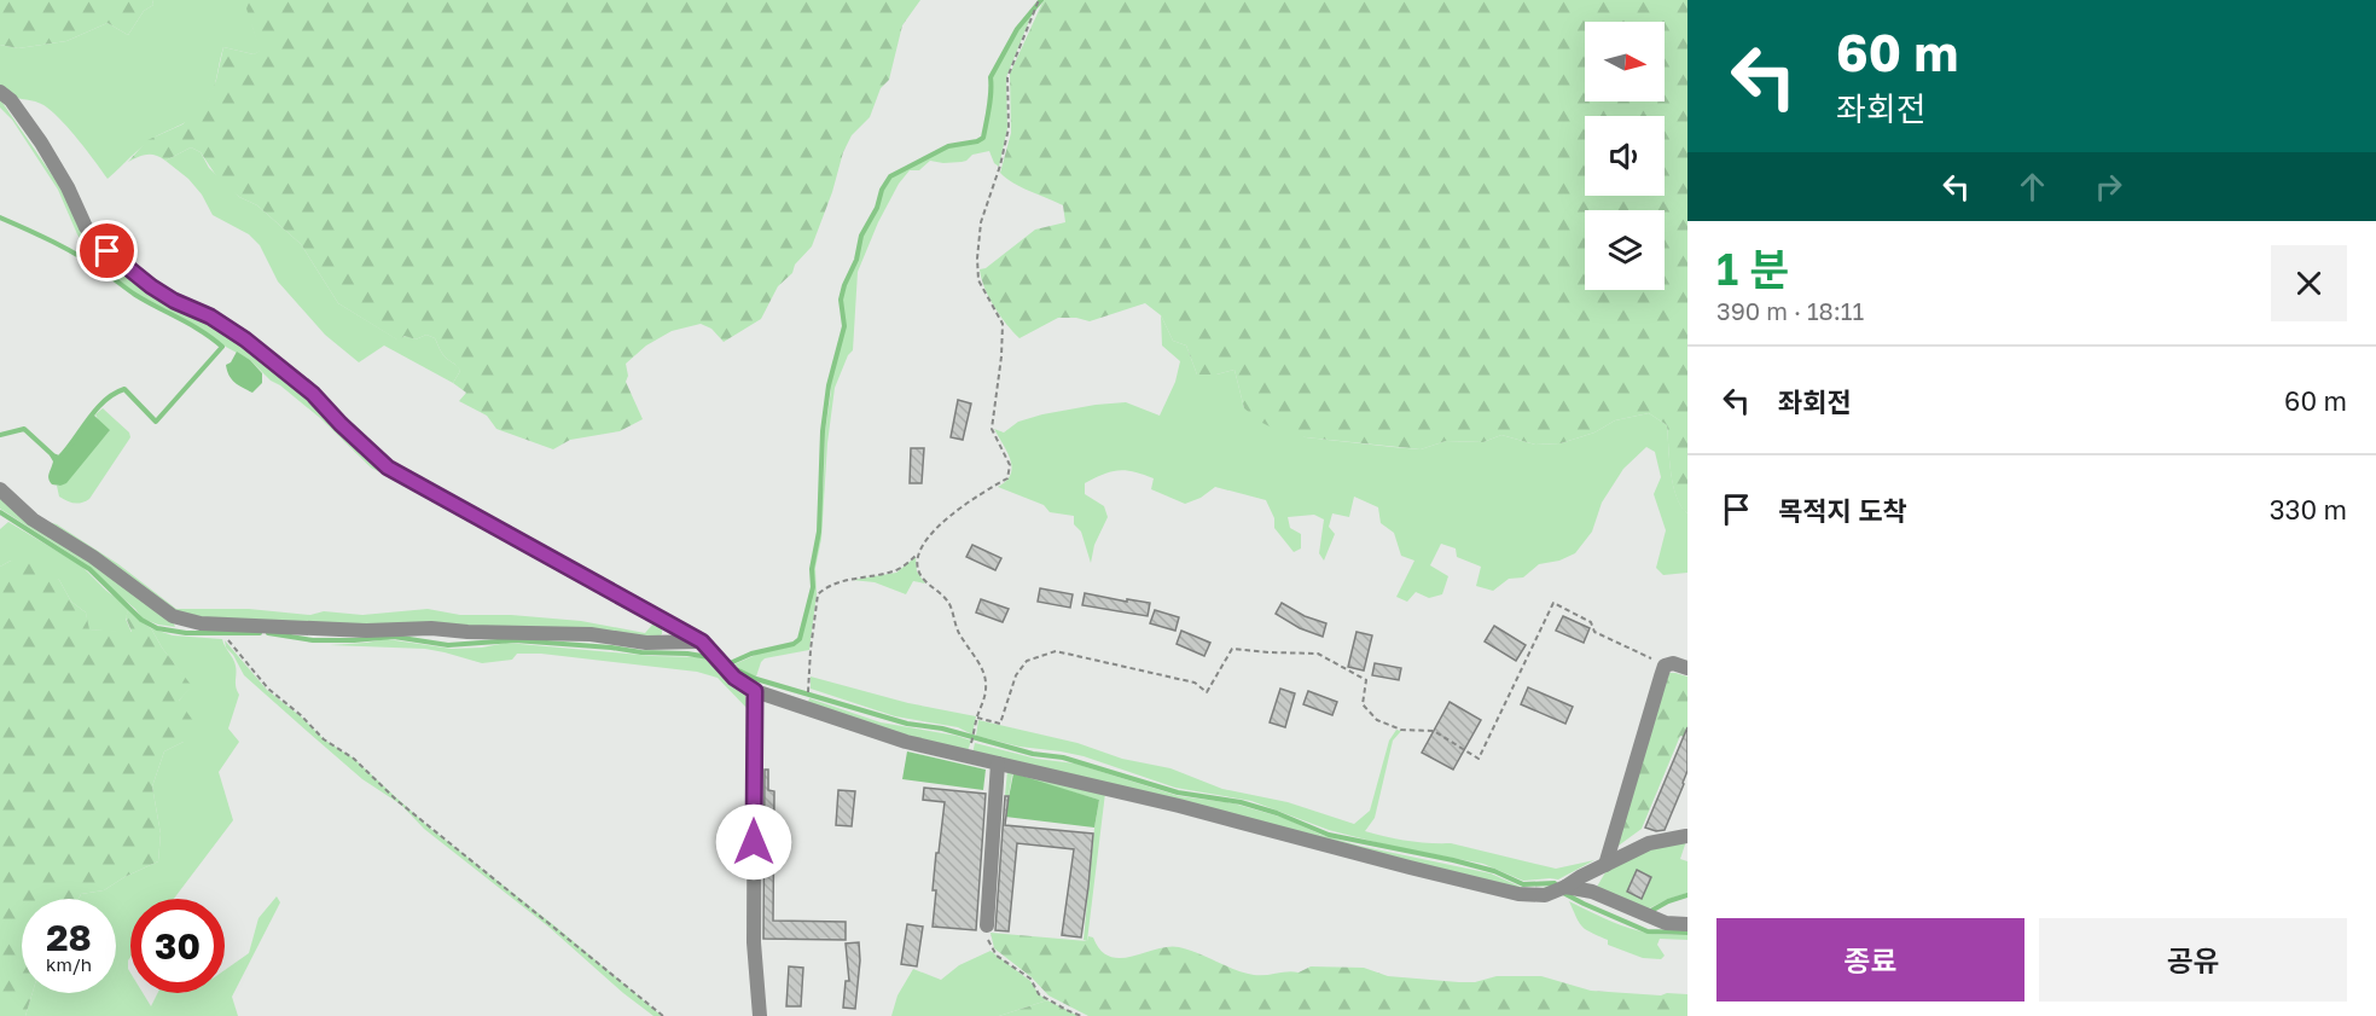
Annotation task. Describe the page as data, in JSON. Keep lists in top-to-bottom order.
{
  "north": "right",
  "page": {
    "turn": ["60 m", "좌회전"],
    "heading": ["1 분", "390 m · 18:11"],
    "list": [
      {
        "name": "좌회전",
        "value": "60 m"
      },
      {
        "name": "목적지 도착",
        "value": "330 m"
      }
    ],
    "speed": "28 km/h",
    "limit": "30",
    "buttons": ["종료", "공유"]
  }
}
